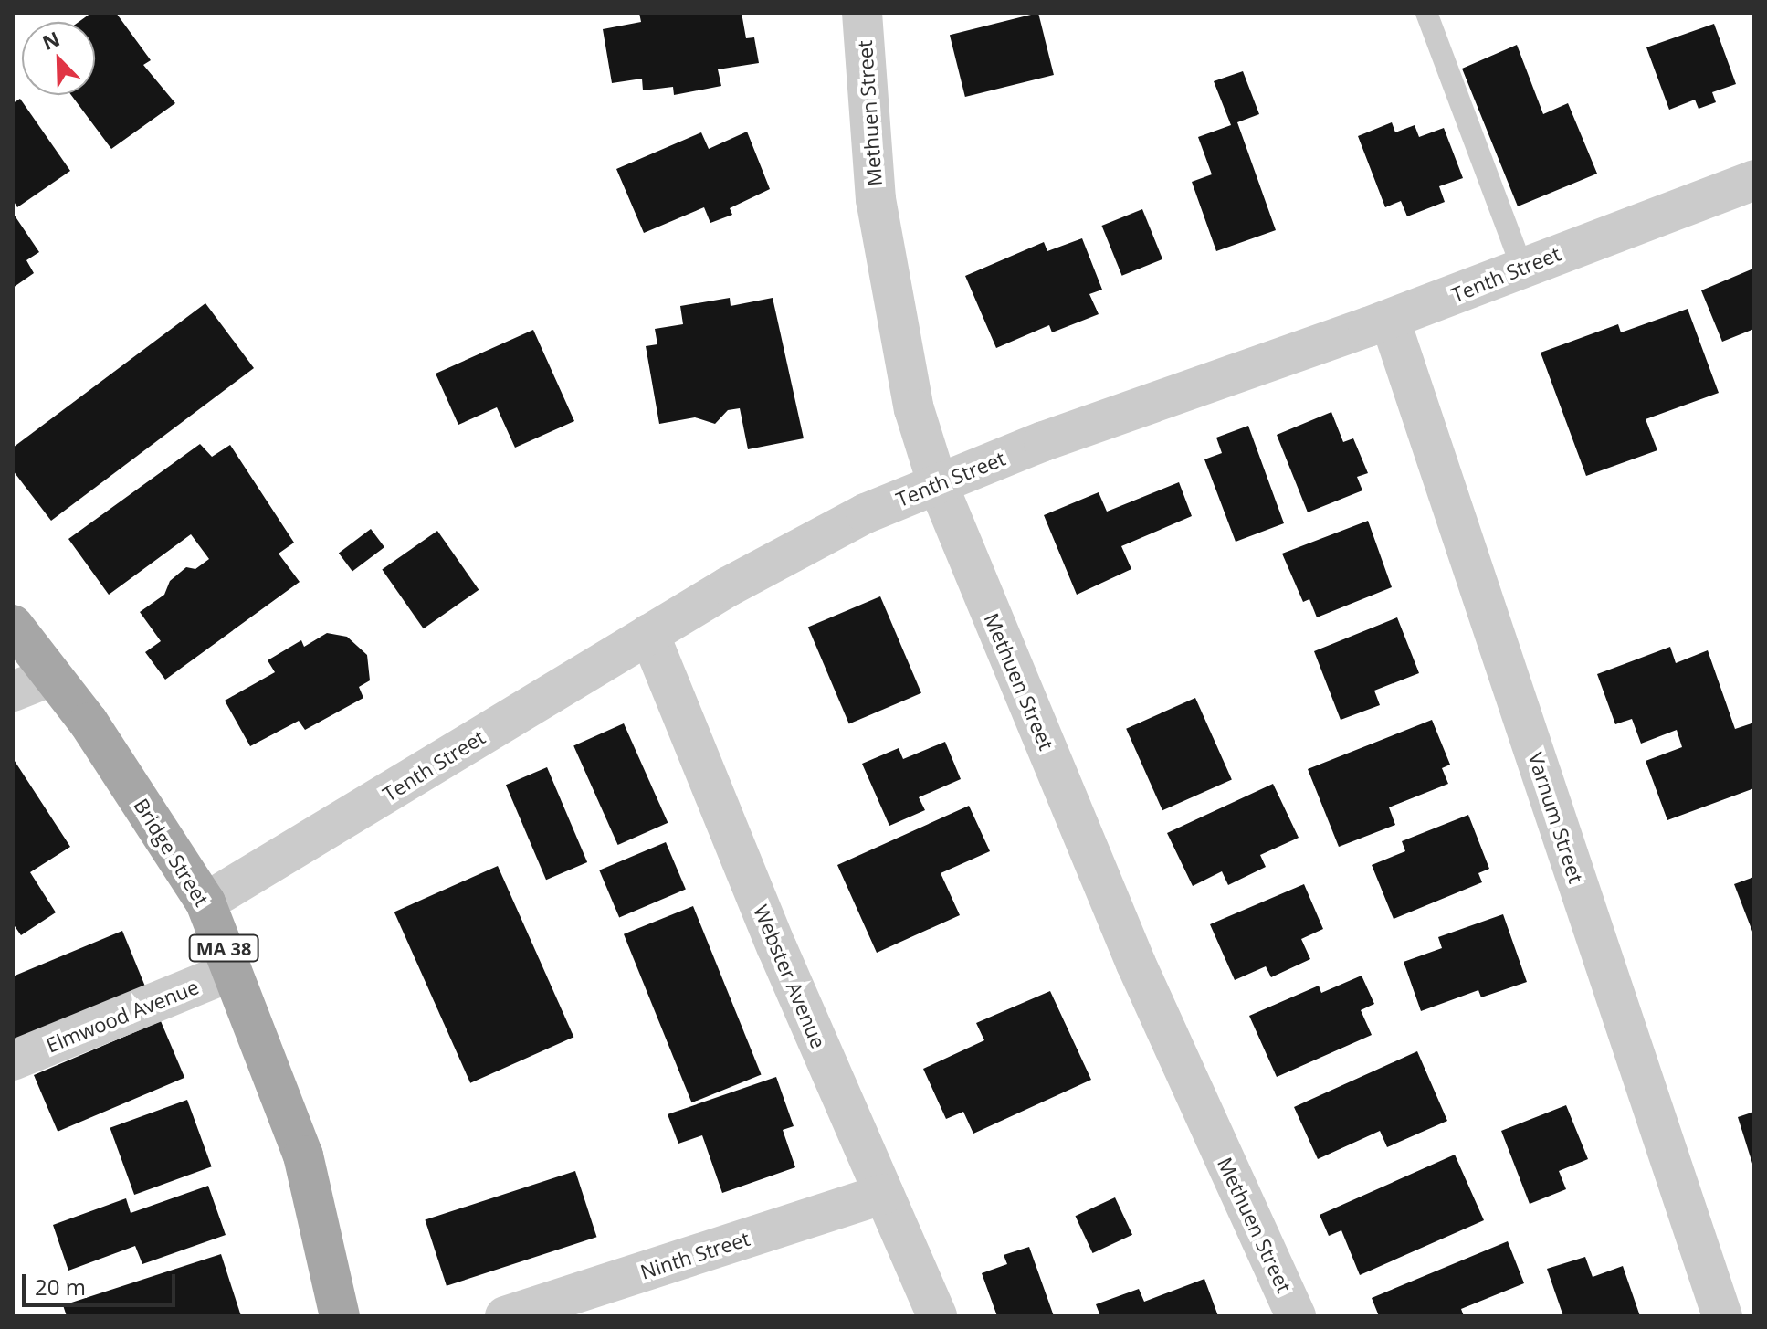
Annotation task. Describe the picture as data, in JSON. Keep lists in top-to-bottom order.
{
  "streets": {
    "main road": ["Bridge Street", "MA 38"],
    "street": [
      "Methuen Street",
      "Tenth Street",
      "Varnum Street",
      "Webster Avenue",
      "Elmwood Avenue",
      "Ninth Street"
    ]
  },
  "crossings": [
    ["Methuen Street", "Tenth Street"],
    ["Tenth Street", "Varnum Street"],
    ["Tenth Street", "Bridge Street"],
    ["Tenth Street", "Webster Avenue"],
    ["Bridge Street", "Elmwood Avenue"],
    ["Webster Avenue", "Ninth Street"]
  ],
  "scale_bar": "20 m",
  "north": "top left"
}
